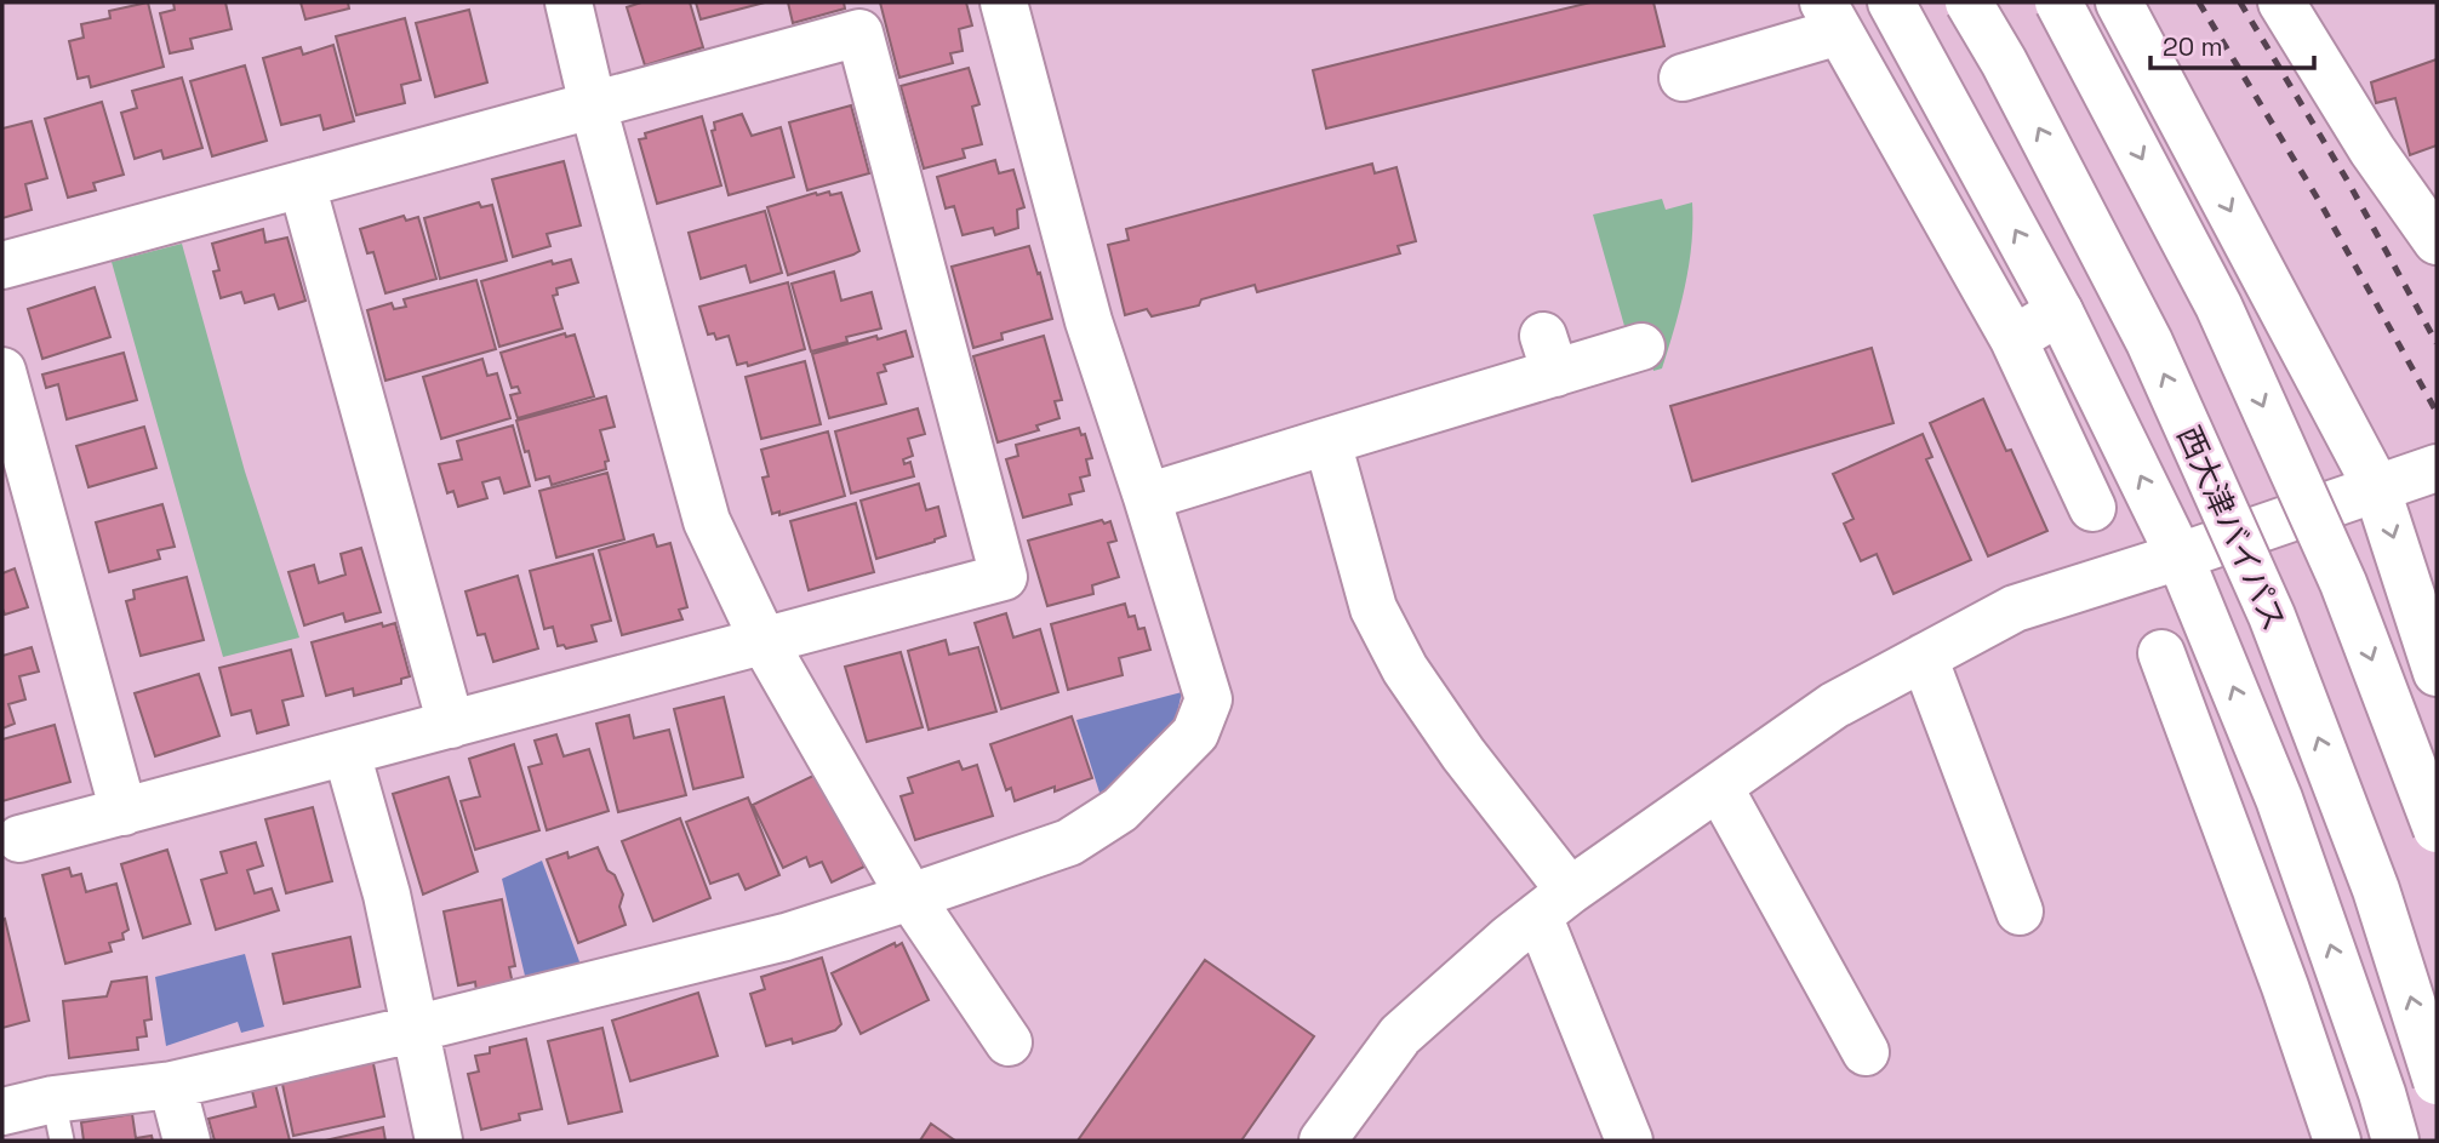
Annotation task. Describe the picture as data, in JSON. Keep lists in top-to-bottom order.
{
  "streets": {
    "main road": ["西大津バイパス"]
  },
  "scale_bar": "20 m"
}
